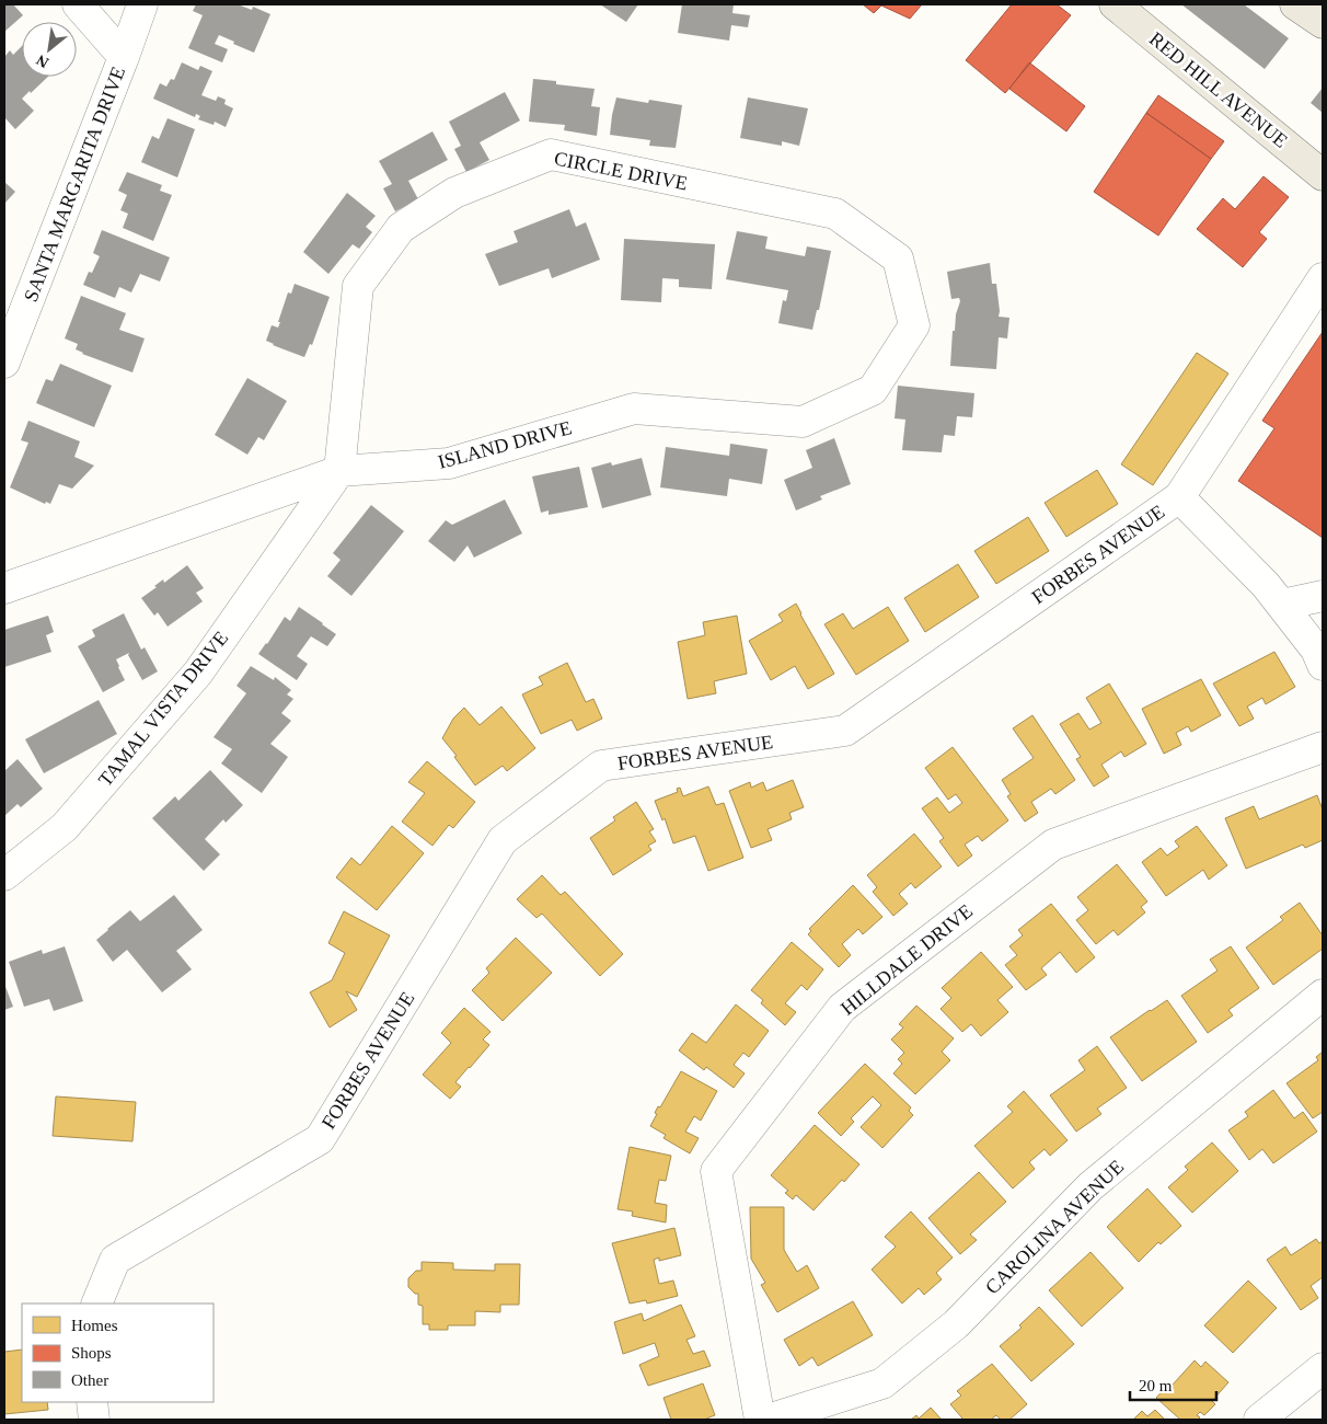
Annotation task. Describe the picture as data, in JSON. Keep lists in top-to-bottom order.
{
  "streets": {
    "main road": ["RED HILL AVENUE"],
    "street": [
      "CIRCLE DRIVE",
      "SANTA MARGARITA DRIVE",
      "ISLAND DRIVE",
      "FORBES AVENUE",
      "TAMAL VISTA DRIVE",
      "HILLDALE DRIVE",
      "CAROLINA AVENUE"
    ]
  },
  "crossings": [
    ["CIRCLE DRIVE", "ISLAND DRIVE"],
    ["CIRCLE DRIVE", "TAMAL VISTA DRIVE"],
    ["ISLAND DRIVE", "TAMAL VISTA DRIVE"]
  ],
  "legend": ["Homes", "Shops", "Other"],
  "scale_bar": "20 m",
  "north": "bottom left"
}
